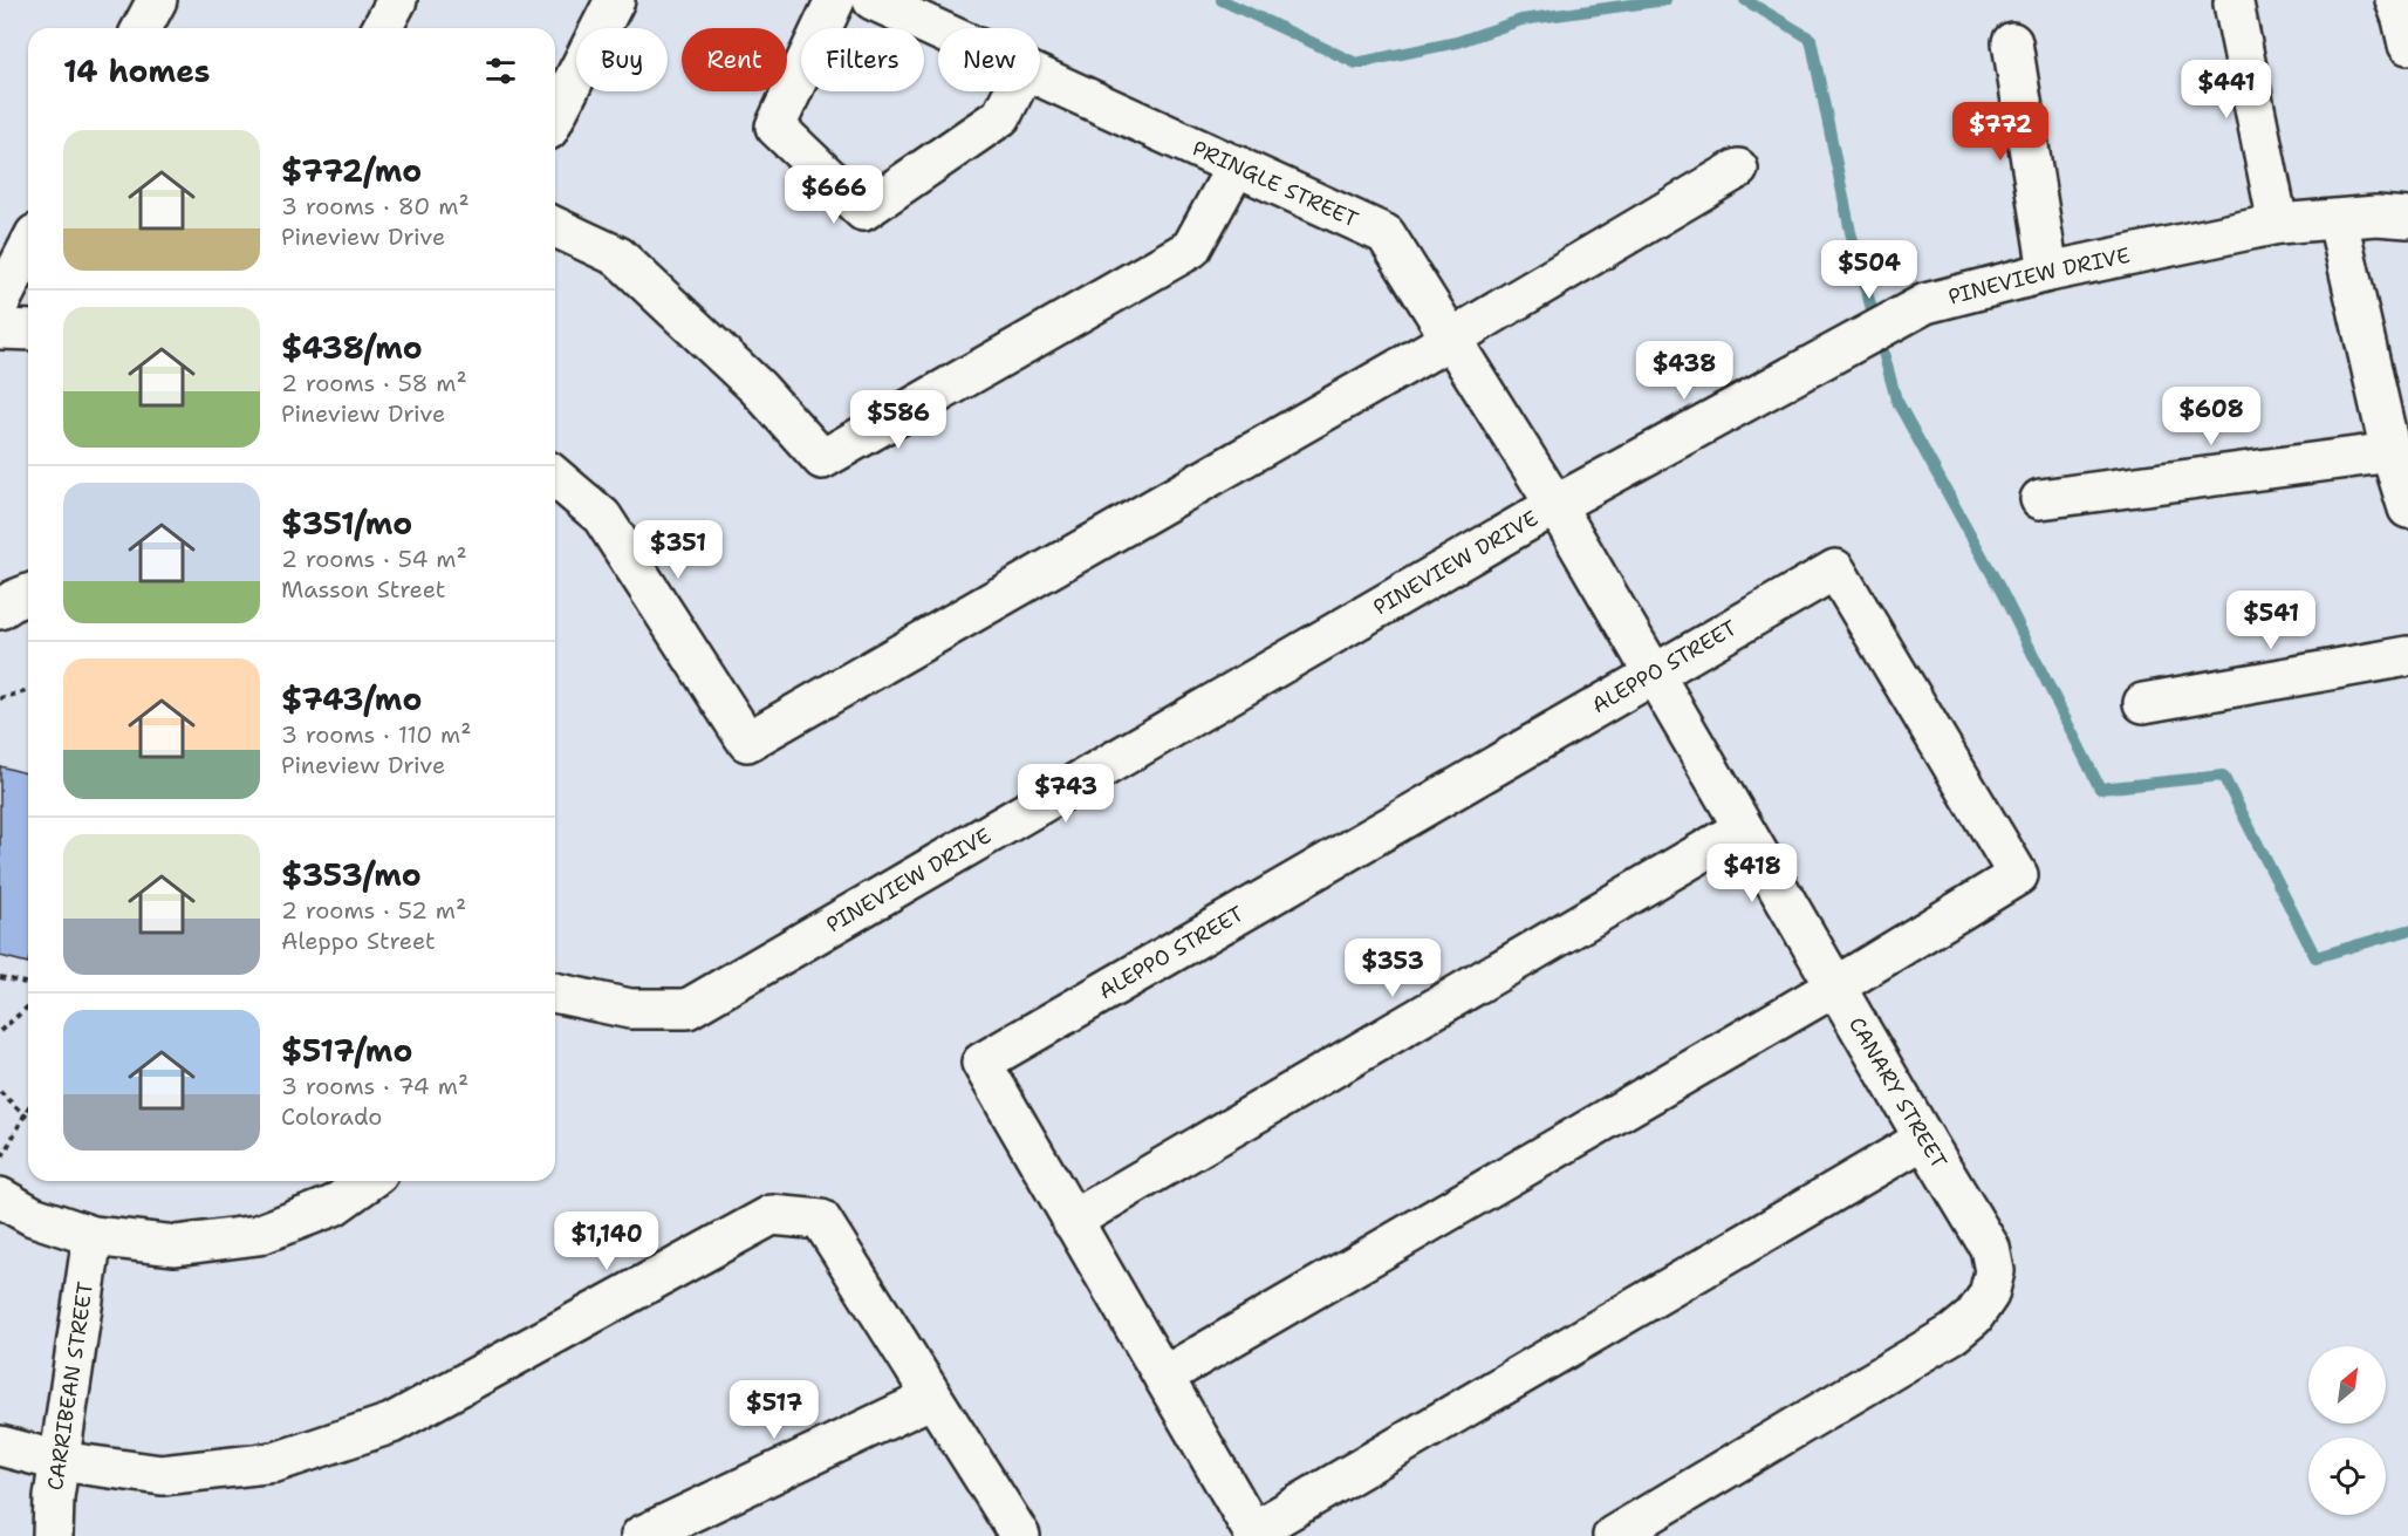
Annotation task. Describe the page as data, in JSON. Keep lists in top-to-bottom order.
{
  "streets": {
    "street": [
      "PRINGLE STREET",
      "PINEVIEW DRIVE",
      "ALEPPO STREET",
      "CANARY STREET",
      "CARRIBEAN STREET"
    ]
  },
  "crossings": [
    ["PRINGLE STREET", "PINEVIEW DRIVE"],
    ["PRINGLE STREET", "CANARY STREET"],
    ["PINEVIEW DRIVE", "CANARY STREET"],
    ["ALEPPO STREET", "CANARY STREET"]
  ],
  "north": "top right",
  "page": {
    "chip": [
      "Buy",
      "Rent",
      "Filters",
      "New"
    ],
    "heading": "14 homes",
    "price": [
      "$441",
      "$772",
      "$666",
      "$504",
      "$438",
      "$608",
      "$586",
      "$351",
      "$541",
      "$743",
      "$418",
      "$353",
      "$1,140",
      "$517"
    ],
    "list": [
      {
        "name": "$772/mo",
        "note": "3 rooms · 80 m² · Pineview Drive"
      },
      {
        "name": "$438/mo",
        "note": "2 rooms · 58 m² · Pineview Drive"
      },
      {
        "name": "$351/mo",
        "note": "2 rooms · 54 m² · Masson Street"
      },
      {
        "name": "$743/mo",
        "note": "3 rooms · 110 m² · Pineview Drive"
      },
      {
        "name": "$353/mo",
        "note": "2 rooms · 52 m² · Aleppo Street"
      },
      {
        "name": "$517/mo",
        "note": "3 rooms · 74 m² · Colorado"
      }
    ]
  }
}
